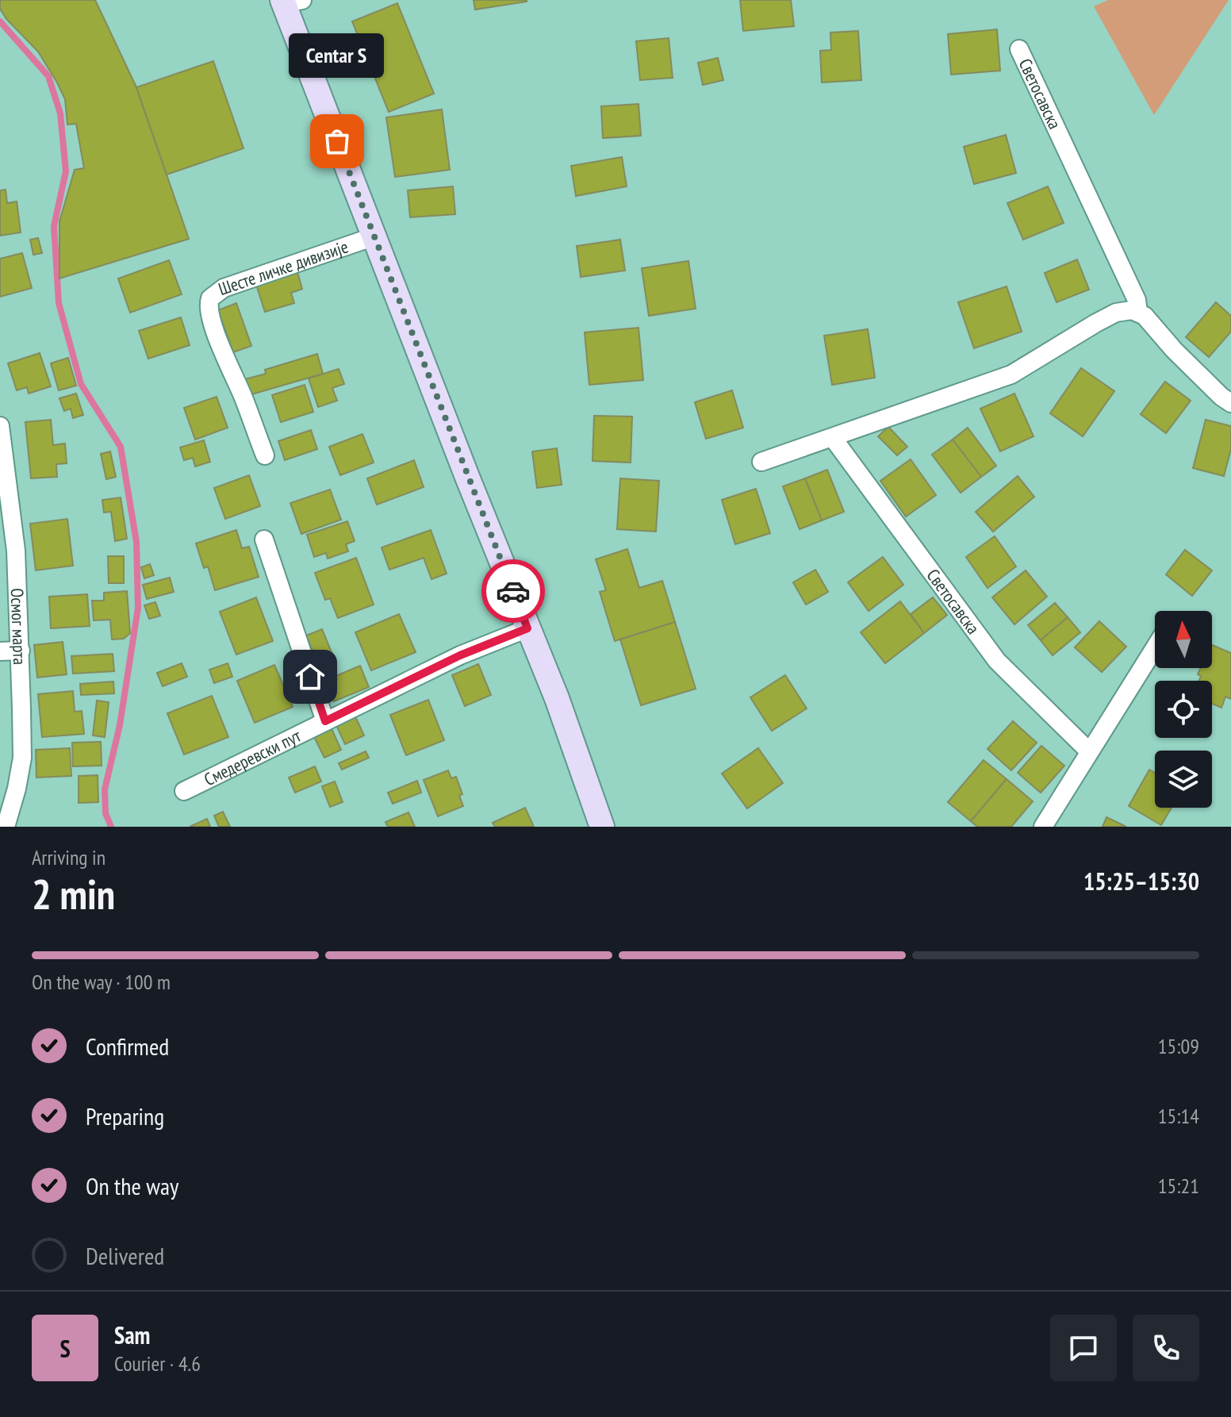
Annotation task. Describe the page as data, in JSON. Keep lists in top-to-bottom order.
{
  "streets": {
    "street": [
      "Светосавска",
      "Шесте личке дивизије",
      "Осмог марта",
      "Смедеревски пут"
    ]
  },
  "places": ["Centar S"],
  "north": "top",
  "page": {
    "bubble": "Centar S",
    "heading": ["2 min", "Arriving in", "15:25–15:30"],
    "panel": ["Sam", "Courier · 4.6"],
    "bar": "On the way · 100 m",
    "list": [
      ["Confirmed", "15:09"],
      ["Preparing", "15:14"],
      ["On the way", "15:21"],
      "Delivered"
    ],
    "round": "S"
  }
}
